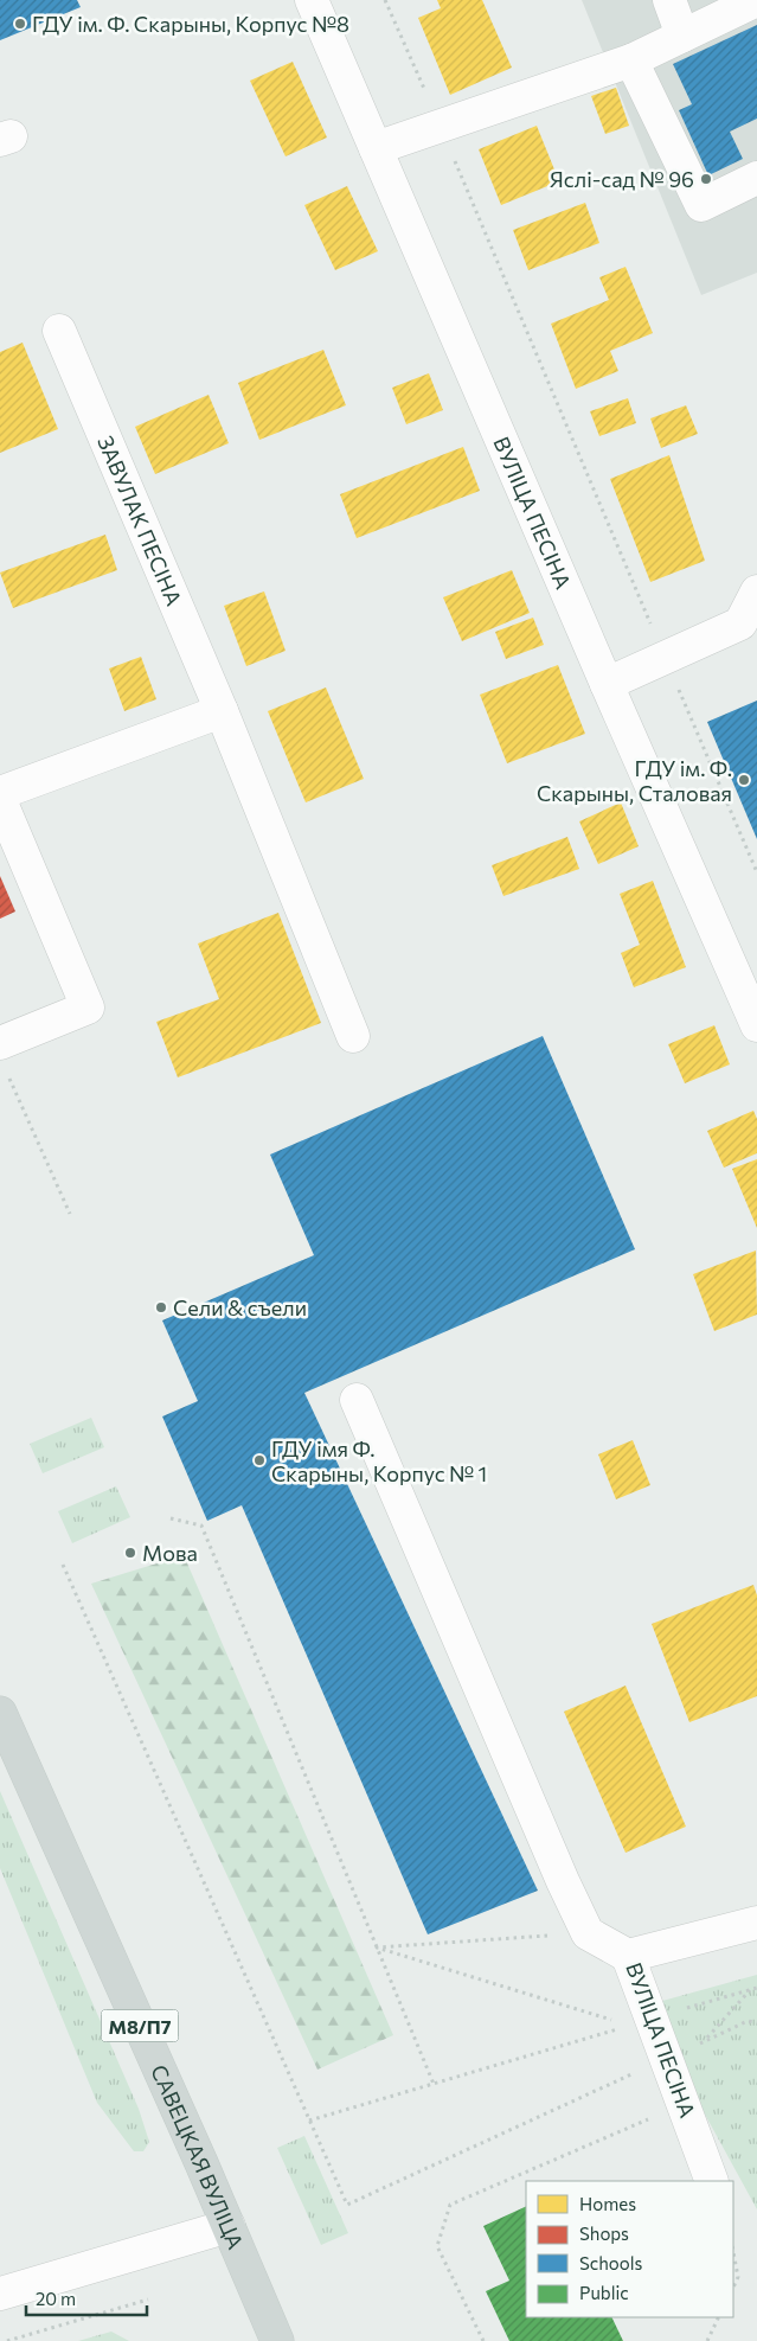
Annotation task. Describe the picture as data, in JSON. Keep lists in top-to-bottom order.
{
  "streets": {
    "main road": ["М8/П7", "САВЕЦКАЯ ВУЛІЦА"],
    "street": ["ВУЛІЦА ПЕСІНА", "ЗАВУЛАК ПЕСІНА"]
  },
  "places": [
    "ГДУ ім. Ф. Скарыны, Корпус №8",
    "Яслі-сад № 96",
    "ГДУ ім. Ф. Скарыны, Сталовая",
    "Сели & съели",
    "ГДУ імя Ф. Скарыны, Корпус № 1",
    "Мова"
  ],
  "legend": [
    "Homes",
    "Shops",
    "Schools",
    "Public"
  ],
  "scale_bar": "20 m"
}
